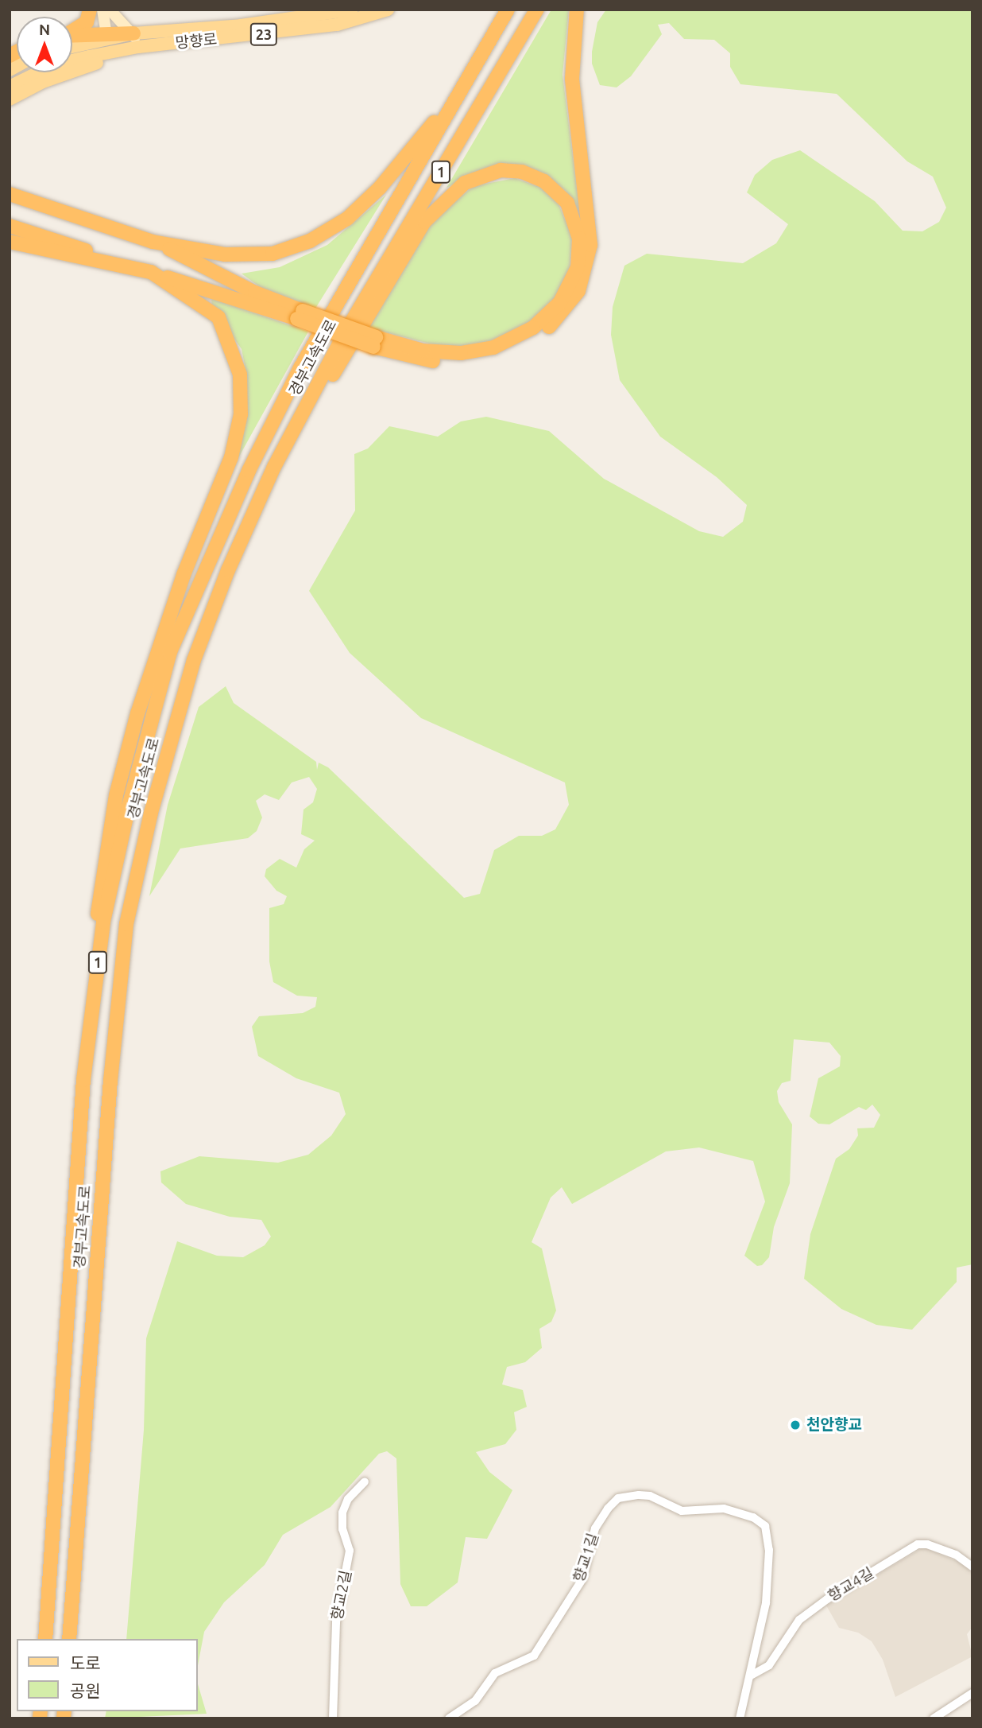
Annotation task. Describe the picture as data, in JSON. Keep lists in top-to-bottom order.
{
  "streets": {
    "highway": ["1", "경부고속도로"],
    "main road": ["23", "망향로"],
    "street": ["향교1길", "향교4길", "향교2길"]
  },
  "crossings": [
    ["향교1길", "향교4길"]
  ],
  "places": ["천안향교"],
  "legend": ["도로", "공원"],
  "north": "top"
}
